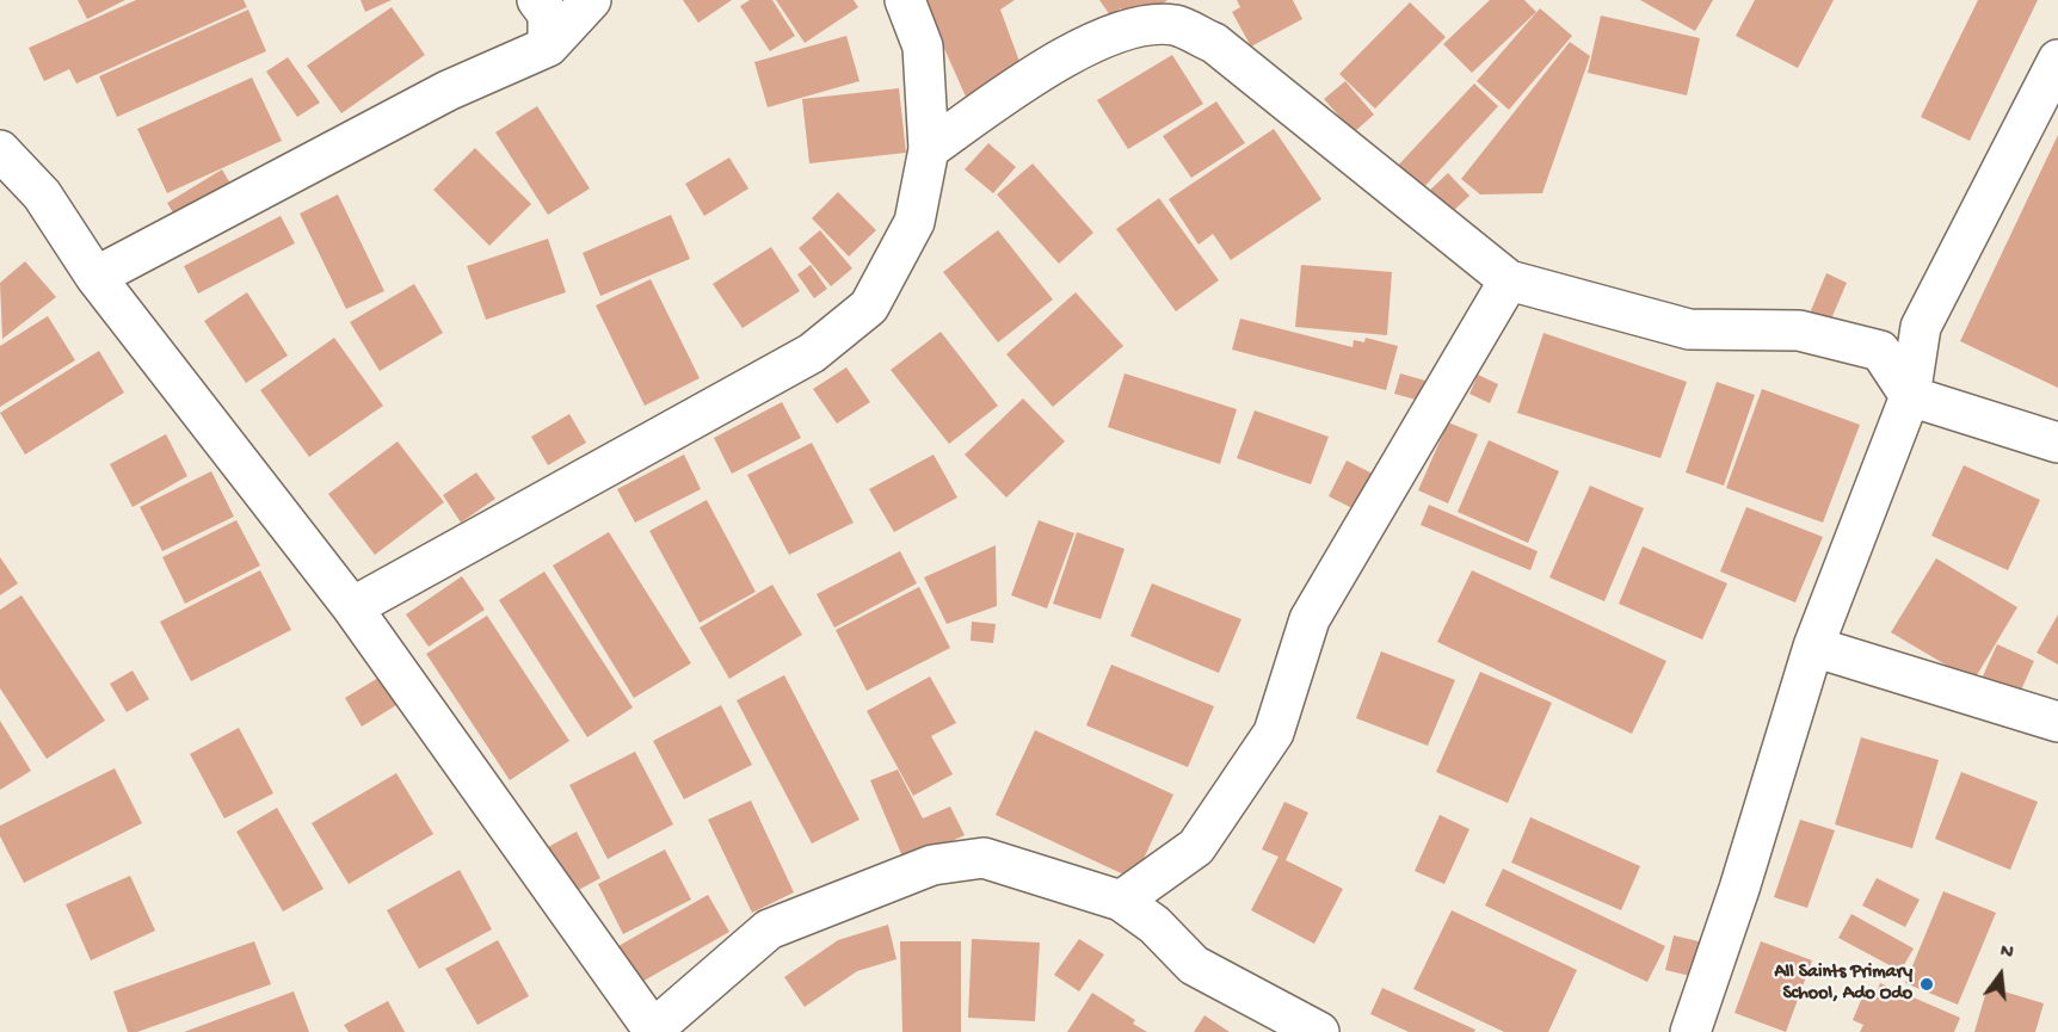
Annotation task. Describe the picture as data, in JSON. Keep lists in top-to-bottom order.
{
  "places": ["All Saints Primary School, Ado Odo"],
  "north": "top"
}
